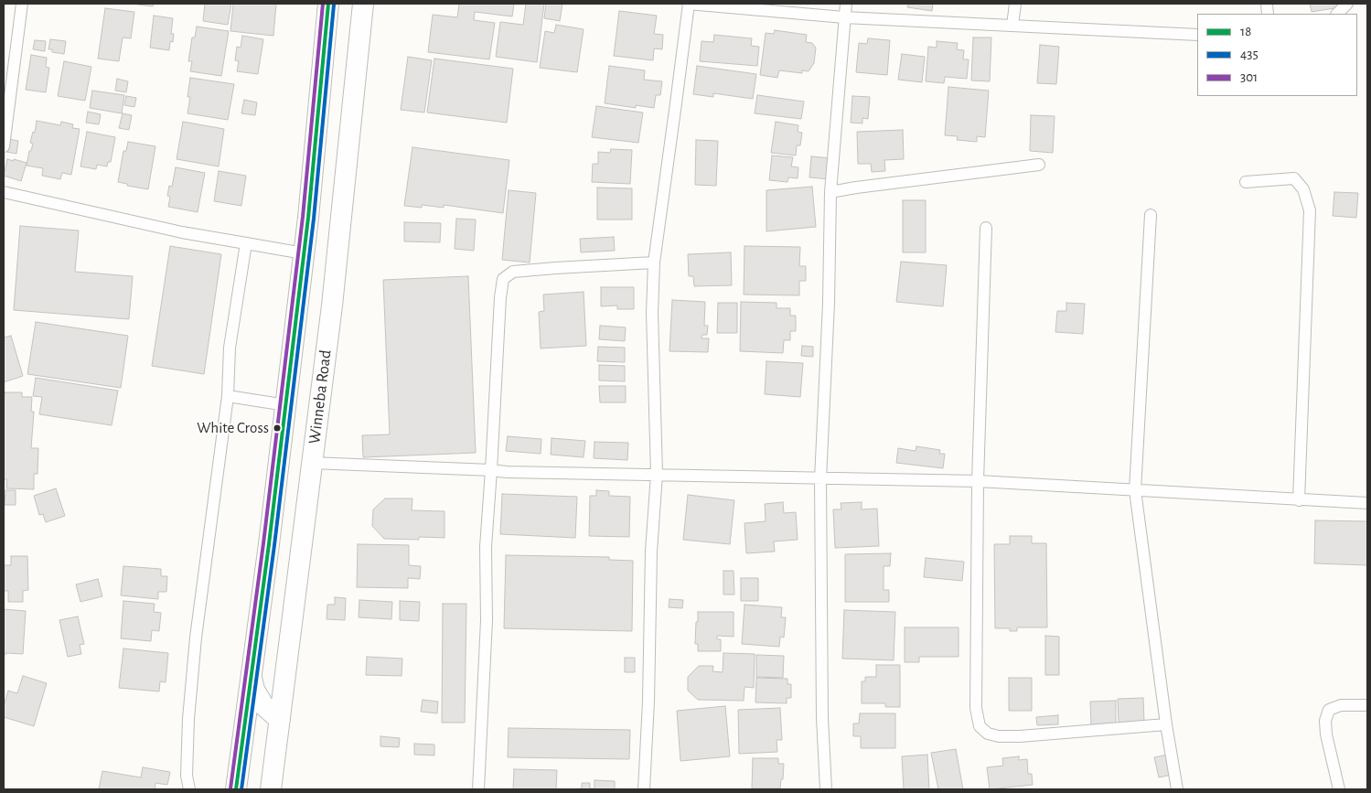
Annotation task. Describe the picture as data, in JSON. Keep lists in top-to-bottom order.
{
  "streets": {
    "highway": ["Winneba Road"]
  },
  "places": ["White Cross"],
  "lines": ["transit line 18", "transit line 301", "transit line 435"],
  "legend": ["18", "435", "301"]
}
